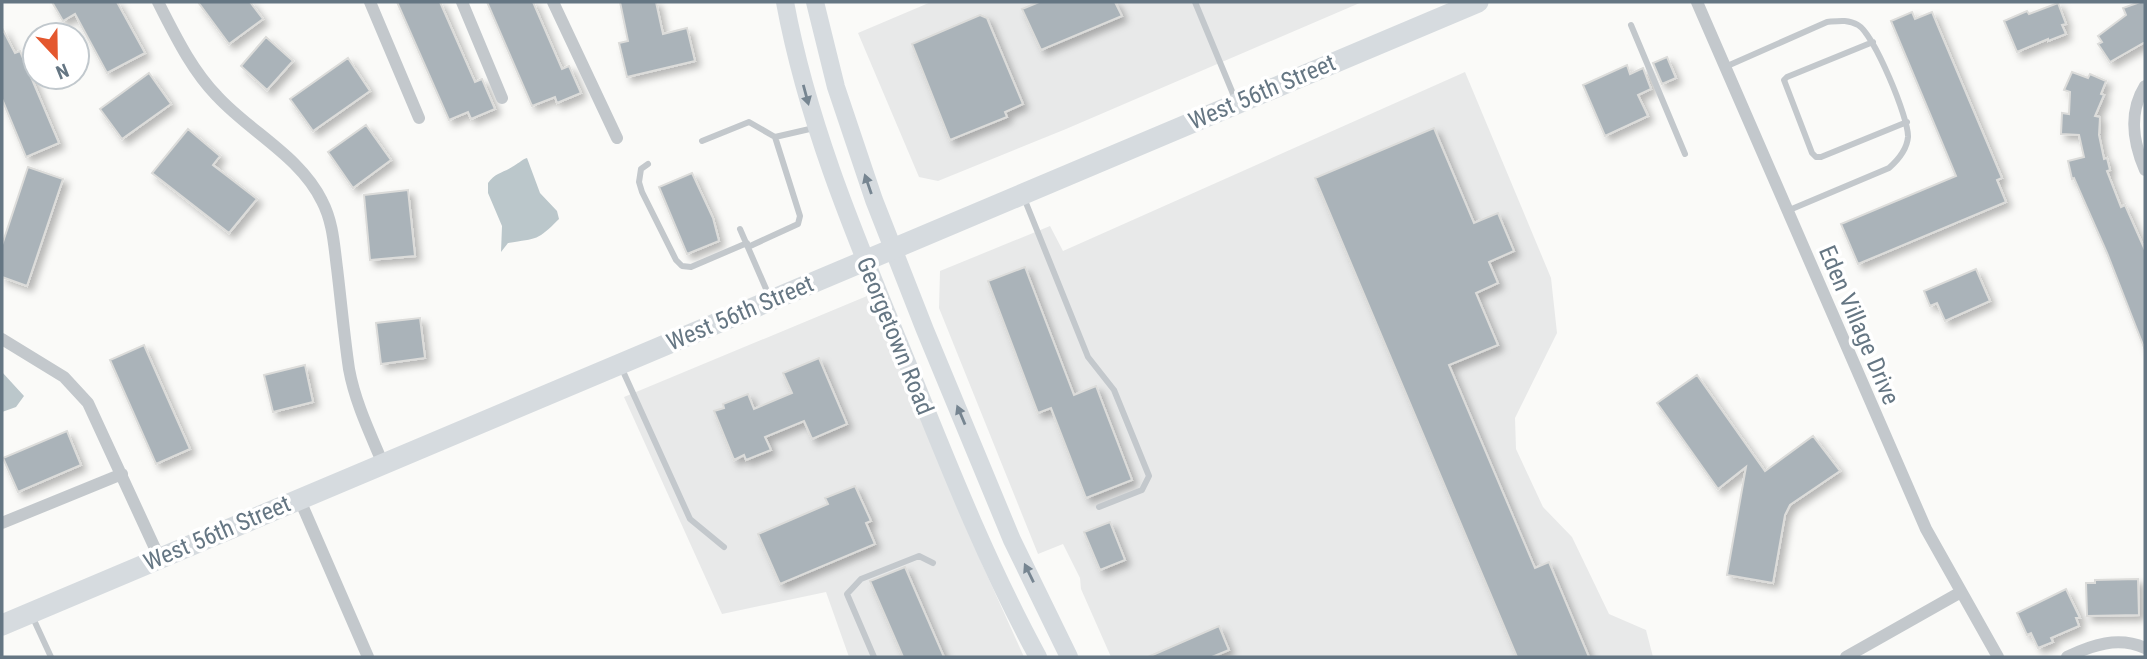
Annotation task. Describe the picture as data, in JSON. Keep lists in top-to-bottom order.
{
  "streets": {
    "main road": ["West 56th Street", "Georgetown Road"],
    "street": ["Eden Village Drive"]
  },
  "crossings": [
    ["West 56th Street", "Georgetown Road"]
  ],
  "north": "bottom"
}
